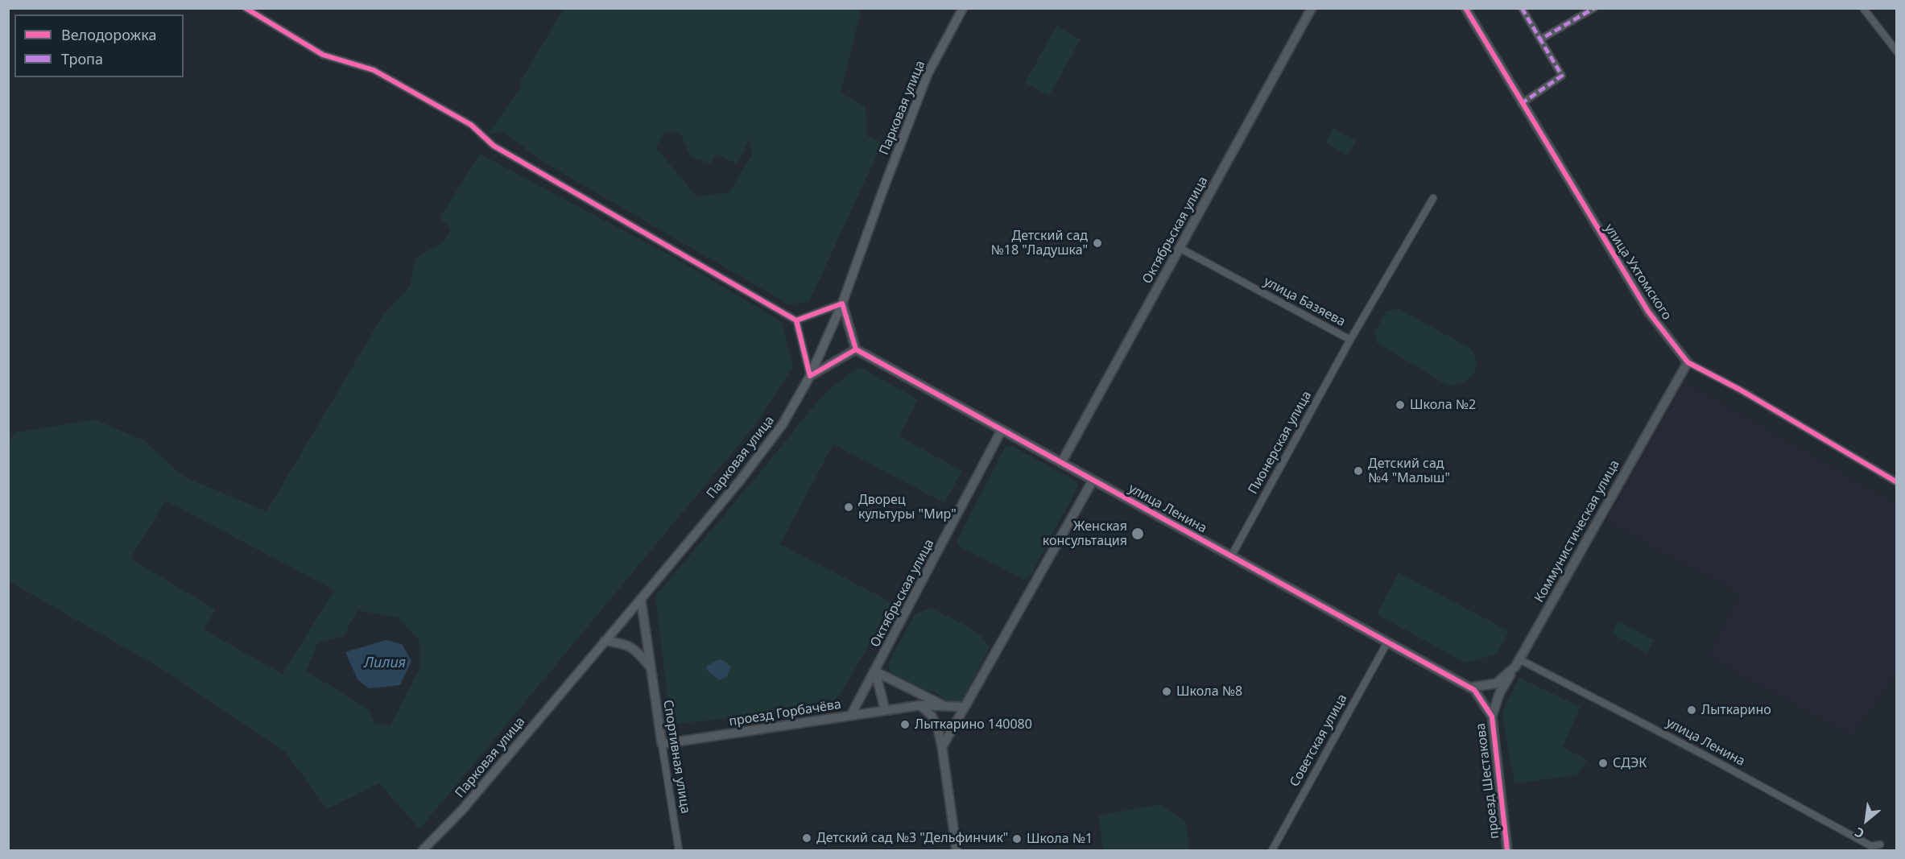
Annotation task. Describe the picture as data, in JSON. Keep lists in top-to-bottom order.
{
  "streets": {
    "main road": ["Парковая улица"],
    "street": [
      "Октябрьская улица",
      "улица Ухтомского",
      "улица Базяева",
      "Пионерская улица",
      "улица Ленина",
      "Коммунистическая улица",
      "проезд Горбачёва",
      "Советская улица",
      "Спортивная улица",
      "проезд Шестакова"
    ]
  },
  "crossings": [
    ["Парковая улица", "Спортивная улица"],
    ["Октябрьская улица", "улица Базяева"],
    ["Октябрьская улица", "улица Ленина"],
    ["Октябрьская улица", "проезд Горбачёва"],
    ["улица Ухтомского", "Коммунистическая улица"],
    ["улица Базяева", "Пионерская улица"],
    ["Пионерская улица", "улица Ленина"],
    ["улица Ленина", "Коммунистическая улица"],
    ["улица Ленина", "Советская улица"],
    ["улица Ленина", "проезд Шестакова"],
    ["Коммунистическая улица", "проезд Шестакова"],
    ["проезд Горбачёва", "Спортивная улица"]
  ],
  "water": ["Лилия"],
  "places": [
    "Детский сад №18 \"Ладушка\"",
    "Школа №2",
    "Детский сад №4 \"Малыш\"",
    "Дворец культуры \"Мир\"",
    "Женская консультация",
    "Школа №8",
    "Лыткарино",
    "Лыткарино 140080",
    "СДЭК",
    "Детский сад №3 \"Дельфинчик\"",
    "Школа №1"
  ],
  "legend": ["Велодорожка", "Тропа"],
  "north": "bottom left"
}
